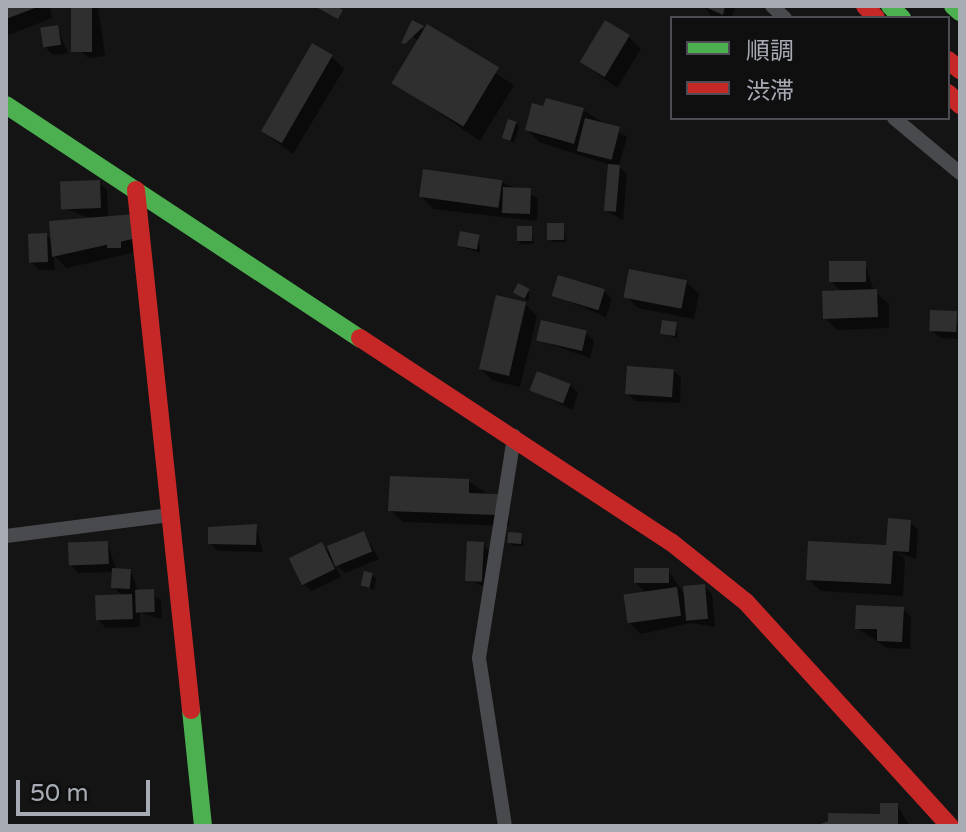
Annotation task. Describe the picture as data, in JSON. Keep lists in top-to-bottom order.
{
  "legend": ["順調", "渋滞"],
  "scale_bar": "50 m"
}
